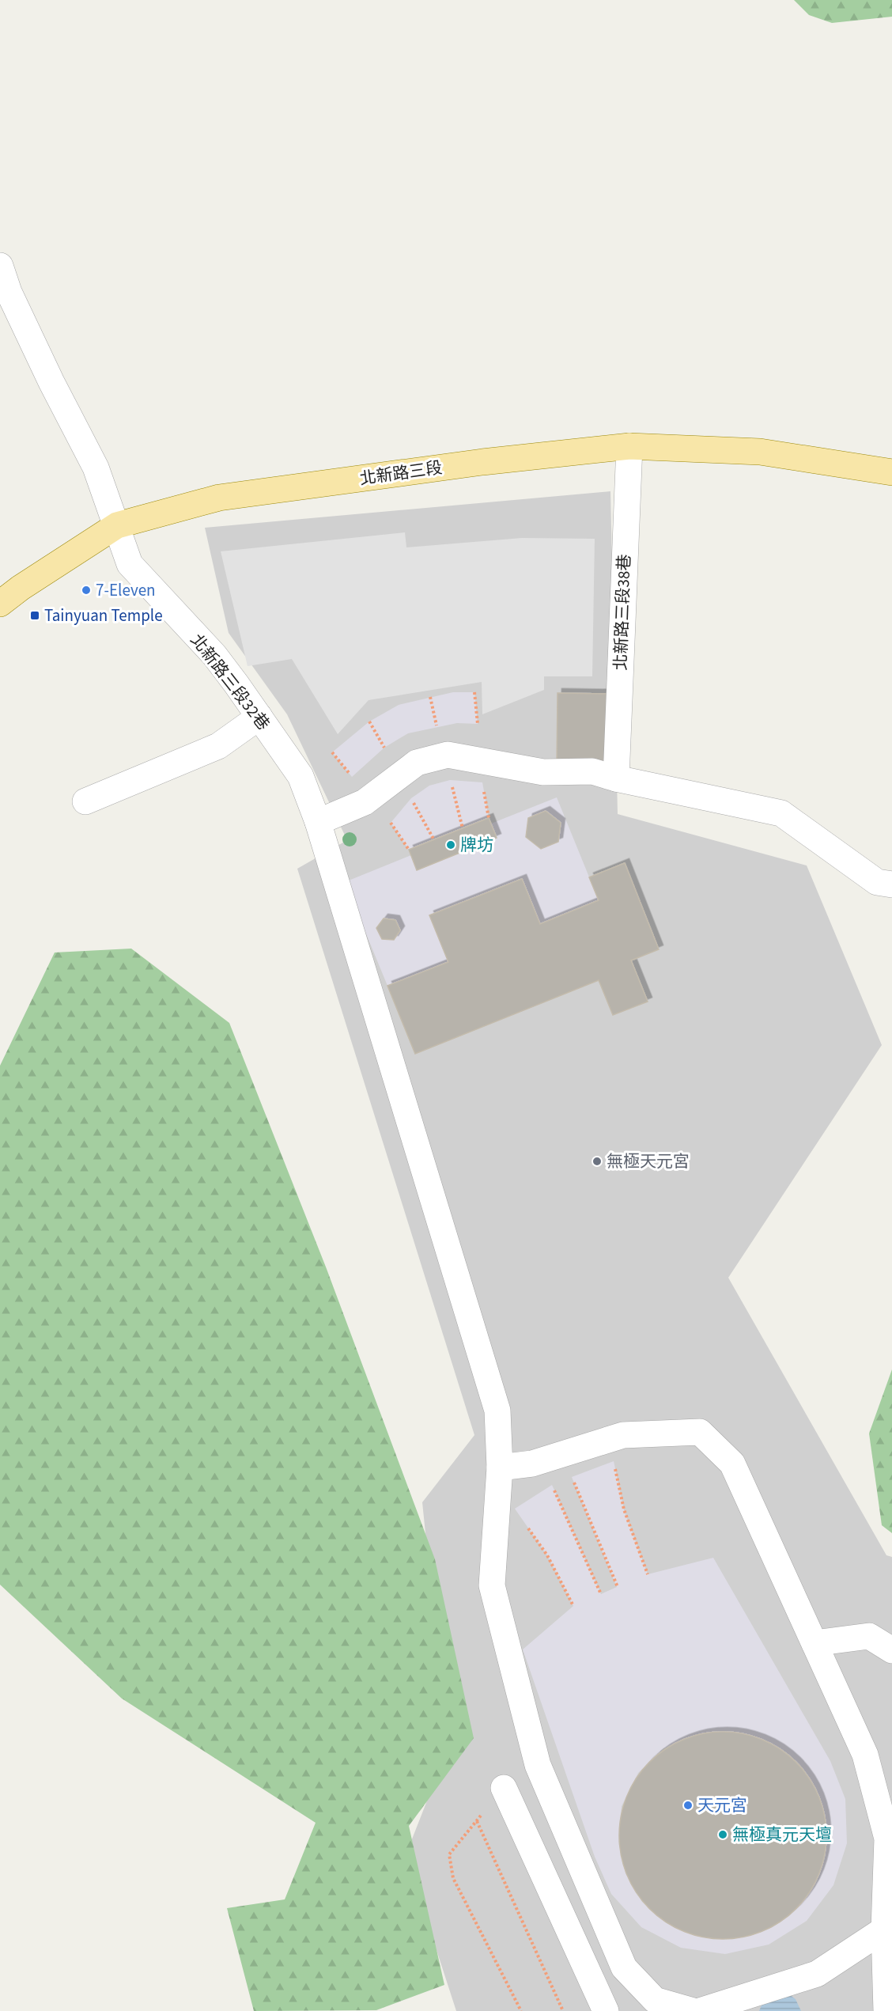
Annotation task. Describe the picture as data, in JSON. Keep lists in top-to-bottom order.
{
  "streets": {
    "main road": ["北新路三段"],
    "street": ["北新路三段38巷", "北新路三段32巷"]
  },
  "crossings": [
    ["北新路三段", "北新路三段38巷"],
    ["北新路三段", "北新路三段32巷"]
  ],
  "places": {
    "other": [
      "7-Eleven",
      "牌坊",
      "無極天元宮",
      "天元宮",
      "無極真元天壇"
    ],
    "transit": ["Tainyuan Temple"]
  }
}
